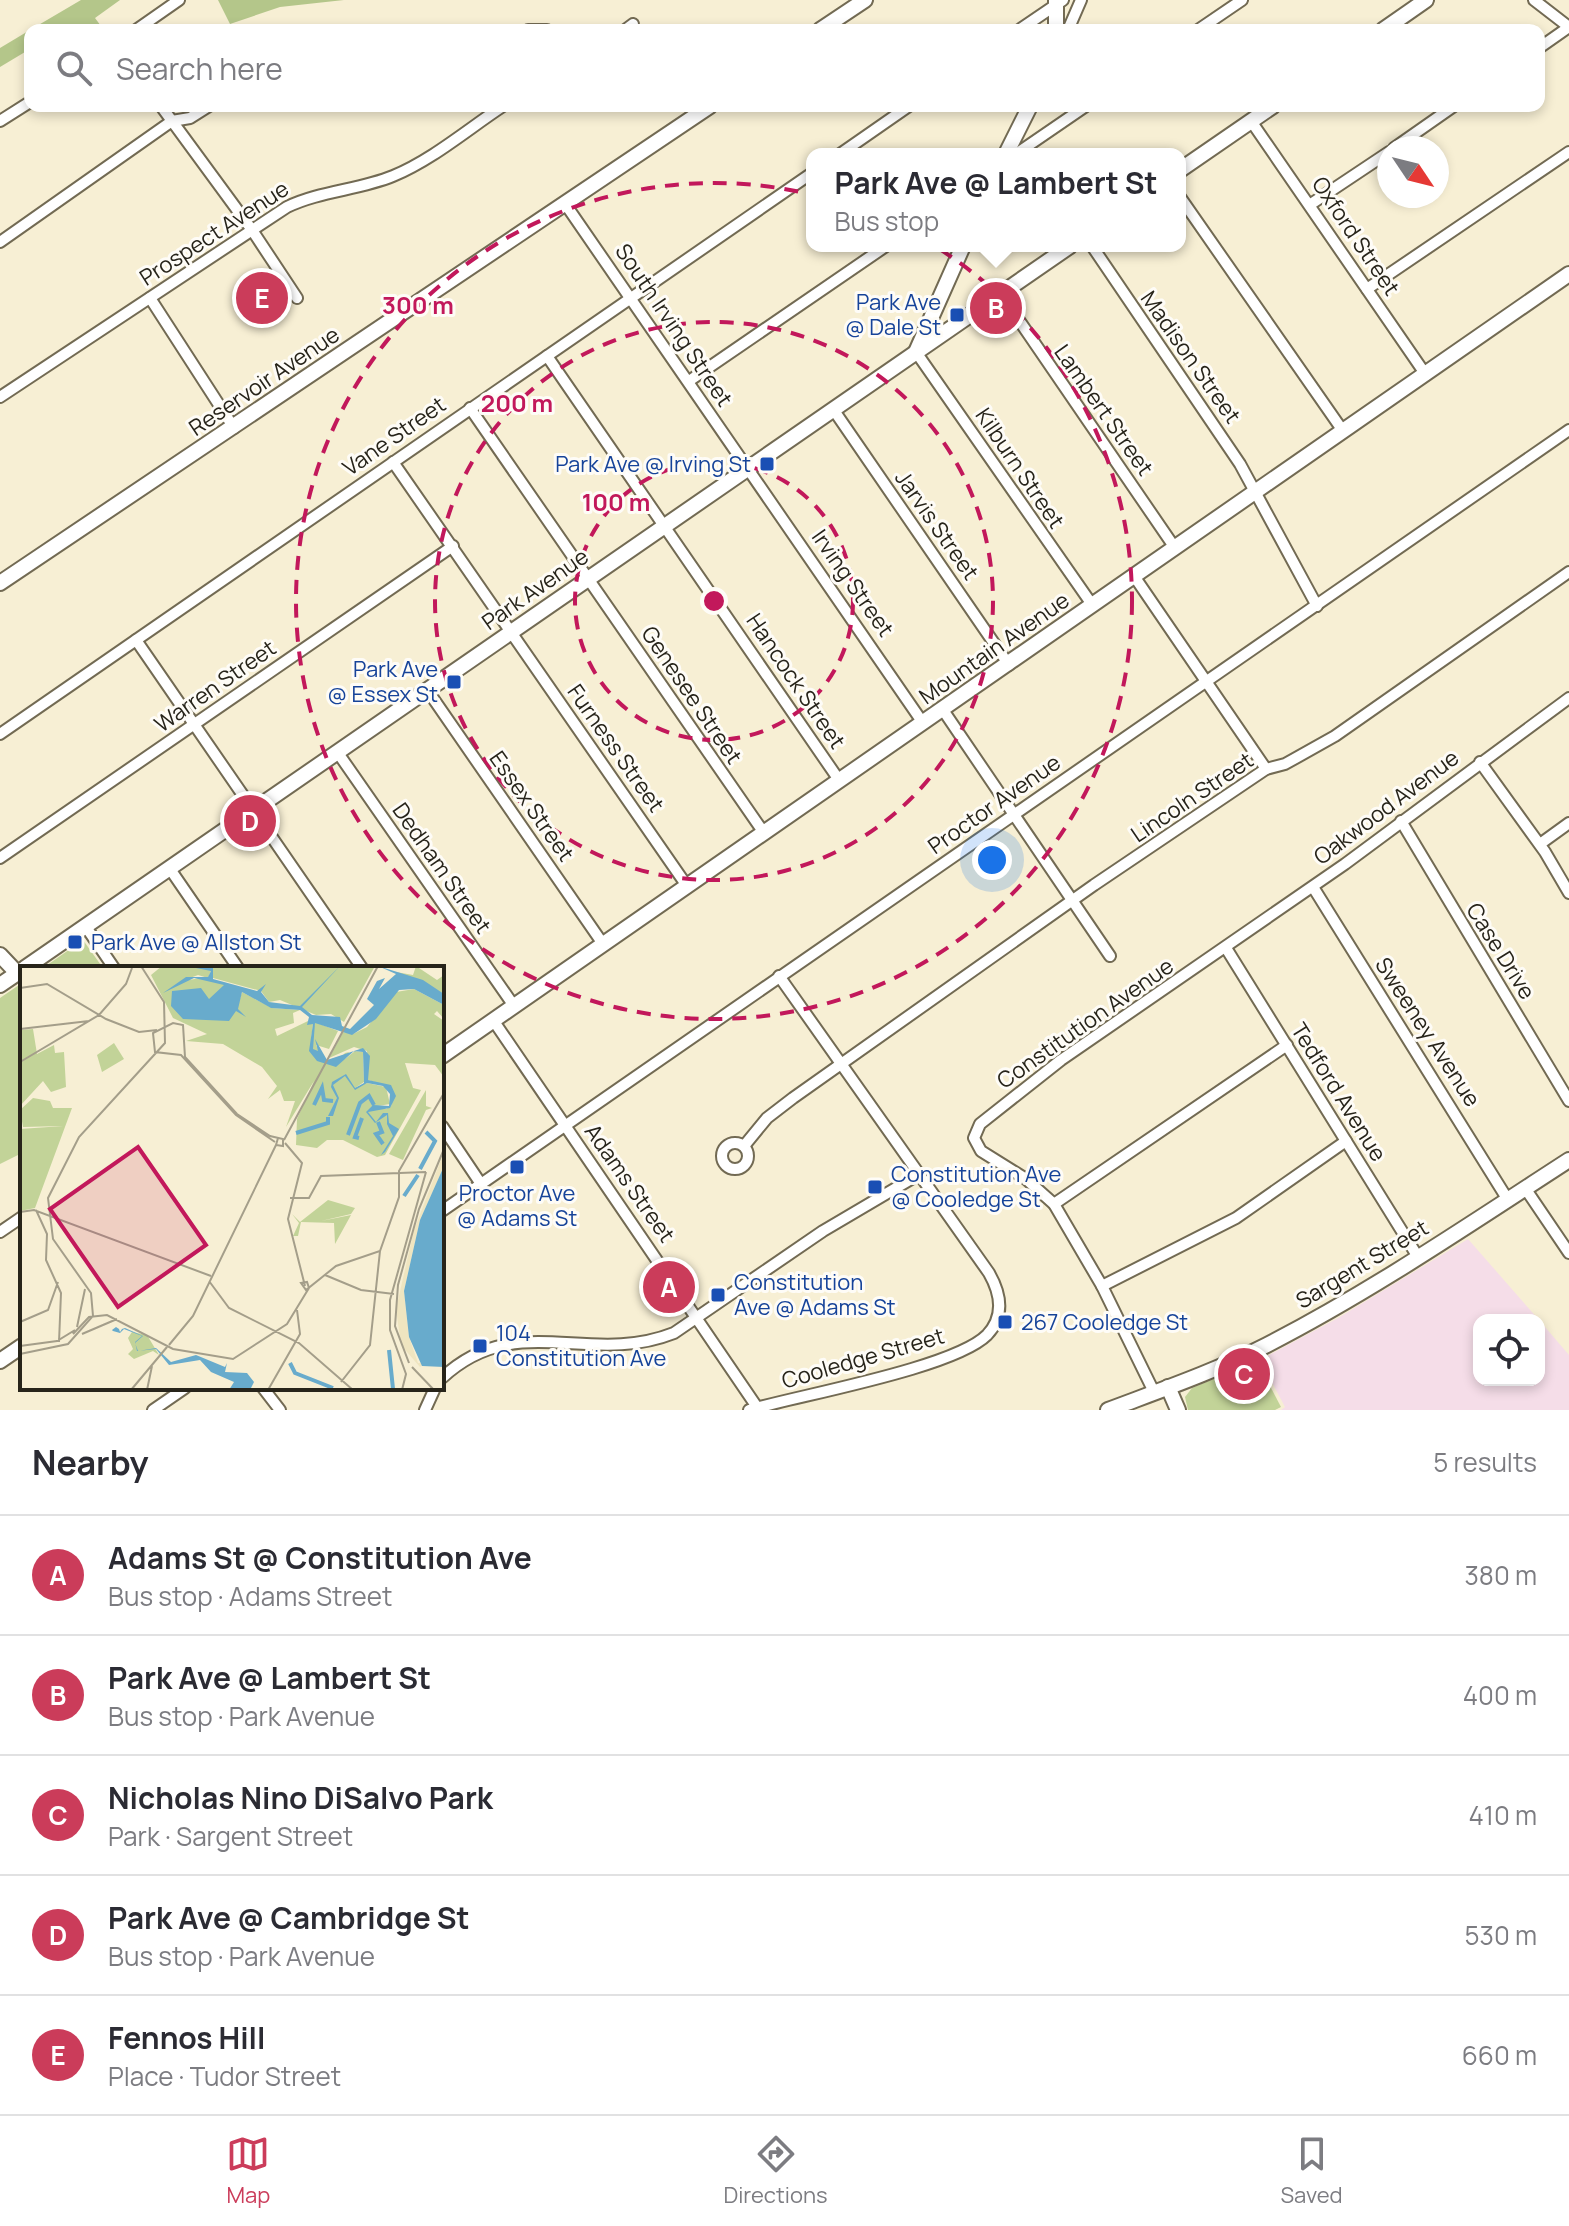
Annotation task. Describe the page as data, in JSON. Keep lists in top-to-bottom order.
{
  "streets": {
    "street": [
      "Prospect Avenue",
      "Oxford Street",
      "South Irving Street",
      "Madison Street",
      "Reservoir Avenue",
      "Lambert Street",
      "Vane Street",
      "Kilburn Street",
      "Jarvis Street",
      "Irving Street",
      "Park Avenue",
      "Mountain Avenue",
      "Hancock Street",
      "Warren Street",
      "Genesee Street",
      "Furness Street",
      "Lincoln Street",
      "Proctor Avenue",
      "Essex Street",
      "Oakwood Avenue",
      "Dedham Street",
      "Case Drive",
      "Constitution Avenue",
      "Sweeney Avenue",
      "Tedford Avenue",
      "Adams Street",
      "Sargent Street",
      "Cooledge Street"
    ]
  },
  "crossings": [
    ["Oxford Street", "Mountain Avenue"],
    ["South Irving Street", "Reservoir Avenue"],
    ["South Irving Street", "Vane Street"],
    ["South Irving Street", "Irving Street"],
    ["South Irving Street", "Park Avenue"],
    ["Madison Street", "Mountain Avenue"],
    ["Madison Street", "Proctor Avenue"],
    ["Lambert Street", "Park Avenue"],
    ["Lambert Street", "Mountain Avenue"],
    ["Vane Street", "Hancock Street"],
    ["Vane Street", "Genesee Street"],
    ["Vane Street", "Furness Street"],
    ["Kilburn Street", "Park Avenue"],
    ["Kilburn Street", "Mountain Avenue"],
    ["Jarvis Street", "Park Avenue"],
    ["Jarvis Street", "Mountain Avenue"],
    ["Irving Street", "Park Avenue"],
    ["Irving Street", "Mountain Avenue"],
    ["Park Avenue", "Hancock Street"],
    ["Park Avenue", "Genesee Street"],
    ["Park Avenue", "Furness Street"],
    ["Park Avenue", "Essex Street"],
    ["Park Avenue", "Dedham Street"],
    ["Mountain Avenue", "Hancock Street"],
    ["Mountain Avenue", "Genesee Street"],
    ["Mountain Avenue", "Furness Street"],
    ["Mountain Avenue", "Essex Street"],
    ["Mountain Avenue", "Dedham Street"],
    ["Mountain Avenue", "Adams Street"],
    ["Warren Street", "Furness Street"],
    ["Lincoln Street", "Cooledge Street"],
    ["Proctor Avenue", "Adams Street"],
    ["Proctor Avenue", "Cooledge Street"],
    ["Oakwood Avenue", "Case Drive"],
    ["Oakwood Avenue", "Constitution Avenue"],
    ["Oakwood Avenue", "Sweeney Avenue"],
    ["Oakwood Avenue", "Tedford Avenue"],
    ["Constitution Avenue", "Tedford Avenue"],
    ["Sweeney Avenue", "Sargent Street"],
    ["Tedford Avenue", "Sargent Street"],
    ["Adams Street", "Cooledge Street"]
  ],
  "places": {
    "transit": [
      "Park Ave @ Dale St",
      "Park Ave @ Irving St",
      "Park Ave @ Essex St",
      "Park Ave @ Allston St",
      "Proctor Ave @ Adams St",
      "Constitution Ave @ Cooledge St",
      "Constitution Ave @ Adams St",
      "267 Cooledge St",
      "104 Constitution Ave"
    ]
  },
  "north": "bottom right",
  "page": {
    "search": "Search here",
    "popup": ["Park Ave @ Lambert St", "Bus stop"],
    "pins": [
      "E",
      "B",
      "D",
      "A",
      "C"
    ],
    "heading": ["Nearby", "5 results"],
    "list": [
      {
        "mark": "A",
        "name": "Adams St @ Constitution Ave",
        "note": "Bus stop · Adams Street",
        "value": "380 m"
      },
      {
        "mark": "B",
        "name": "Park Ave @ Lambert St",
        "note": "Bus stop · Park Avenue",
        "value": "400 m"
      },
      {
        "mark": "C",
        "name": "Nicholas Nino DiSalvo Park",
        "note": "Park · Sargent Street",
        "value": "410 m"
      },
      {
        "mark": "D",
        "name": "Park Ave @ Cambridge St",
        "note": "Bus stop · Park Avenue",
        "value": "530 m"
      },
      {
        "mark": "E",
        "name": "Fennos Hill",
        "note": "Place · Tudor Street",
        "value": "660 m"
      }
    ],
    "nav": ["Map", "Directions", "Saved"]
  },
  "rings": ["300 m", "200 m", "100 m"]
}
